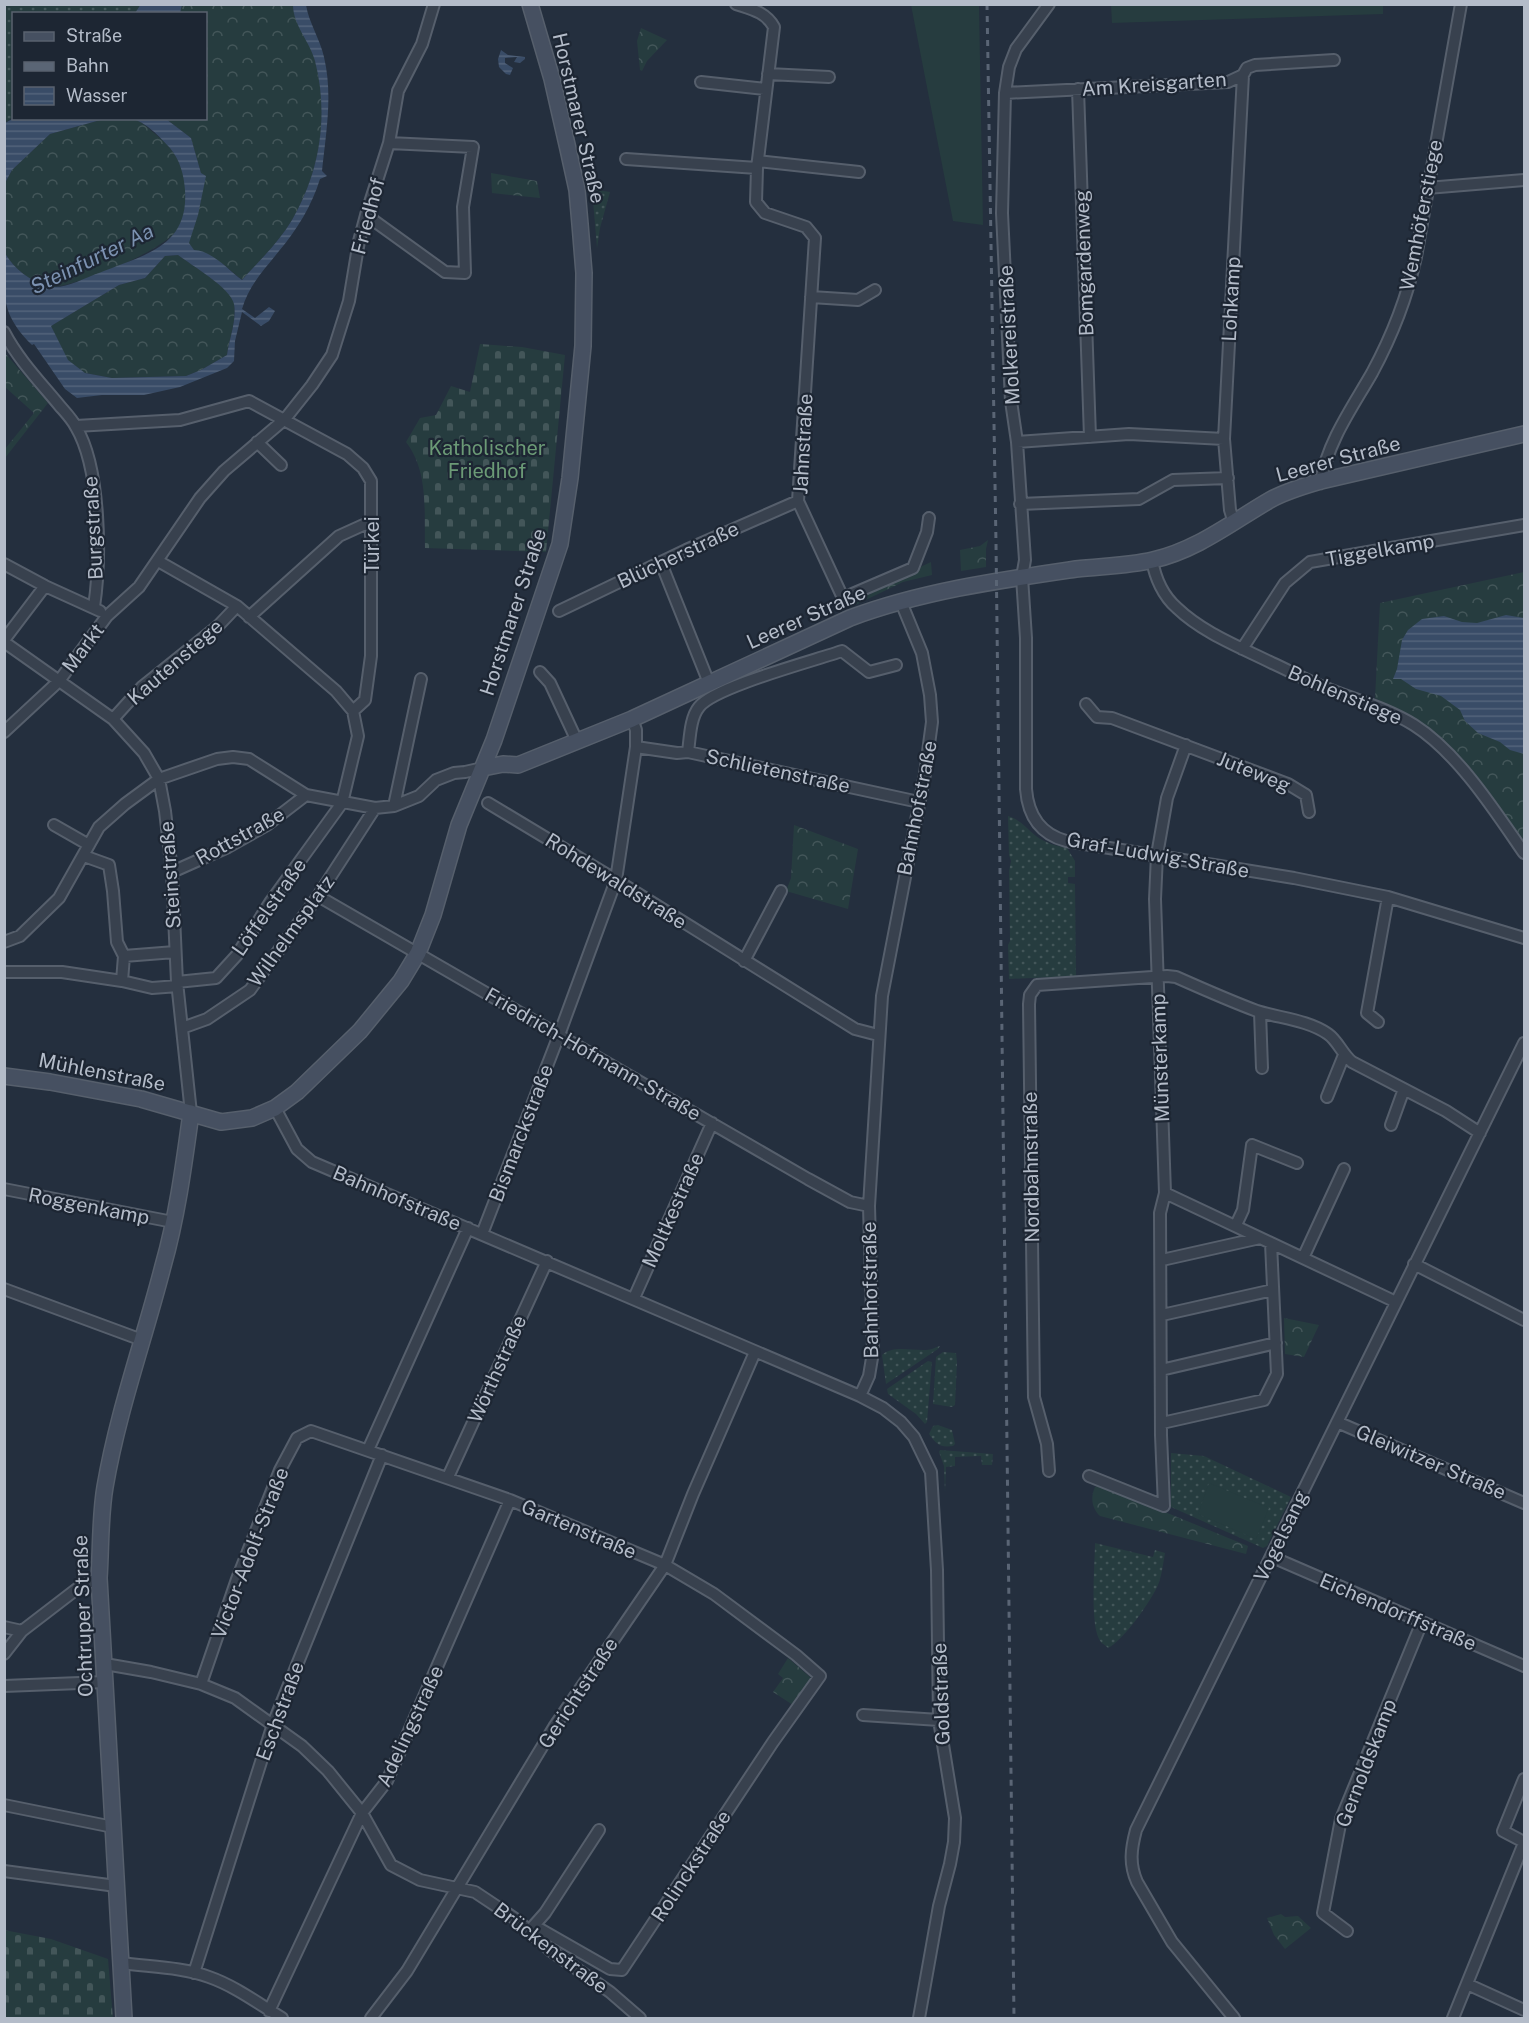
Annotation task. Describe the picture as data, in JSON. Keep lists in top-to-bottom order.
{
  "streets": {
    "main road": [
      "Horstmarer Straße",
      "Leerer Straße",
      "Mühlenstraße",
      "Ochtruper Straße"
    ],
    "street": [
      "Am Kreisgarten",
      "Wemhöferstiege",
      "Friedhof",
      "Bomgardenweg",
      "Lohkamp",
      "Molkereistraße",
      "Jahnstraße",
      "Burgstraße",
      "Türkei",
      "Tiggelkamp",
      "Blücherstraße",
      "Markt",
      "Kautenstege",
      "Bohlenstiege",
      "Schlietenstraße",
      "Juteweg",
      "Bahnhofstraße",
      "Rottstraße",
      "Graf-Ludwig-Straße",
      "Steinstraße",
      "Rohdewaldstraße",
      "Löffelstraße",
      "Wilhelmsplatz",
      "Friedrich-Hofmann-Straße",
      "Münsterkamp",
      "Bismarckstraße",
      "Nordbahnstraße",
      "Roggenkamp",
      "Moltkestraße",
      "Wörthstraße",
      "Gleiwitzer Straße",
      "Gartenstraße",
      "Vogelsang",
      "Victor-Adolf-Straße",
      "Eichendorffstraße",
      "Gerichtstraße",
      "Goldstraße",
      "Eschstraße",
      "Adelingstraße",
      "Gernoldskamp",
      "Rolinckstraße",
      "Brückenstraße"
    ]
  },
  "crossings": [
    ["Am Kreisgarten", "Bomgardenweg"],
    ["Am Kreisgarten", "Lohkamp"],
    ["Am Kreisgarten", "Molkereistraße"],
    ["Horstmarer Straße", "Leerer Straße"],
    ["Horstmarer Straße", "Friedrich-Hofmann-Straße"],
    ["Horstmarer Straße", "Mühlenstraße"],
    ["Wemhöferstiege", "Leerer Straße"],
    ["Friedhof", "Türkei"],
    ["Friedhof", "Markt"],
    ["Lohkamp", "Leerer Straße"],
    ["Molkereistraße", "Leerer Straße"],
    ["Molkereistraße", "Graf-Ludwig-Straße"],
    ["Jahnstraße", "Blücherstraße"],
    ["Leerer Straße", "Bohlenstiege"],
    ["Leerer Straße", "Schlietenstraße"],
    ["Leerer Straße", "Bahnhofstraße"],
    ["Leerer Straße", "Rottstraße"],
    ["Leerer Straße", "Graf-Ludwig-Straße"],
    ["Leerer Straße", "Steinstraße"],
    ["Leerer Straße", "Löffelstraße"],
    ["Leerer Straße", "Wilhelmsplatz"],
    ["Leerer Straße", "Bismarckstraße"],
    ["Burgstraße", "Türkei"],
    ["Burgstraße", "Markt"],
    ["Tiggelkamp", "Bohlenstiege"],
    ["Markt", "Steinstraße"],
    ["Kautenstege", "Steinstraße"],
    ["Schlietenstraße", "Bahnhofstraße"],
    ["Schlietenstraße", "Bismarckstraße"],
    ["Bahnhofstraße", "Rohdewaldstraße"],
    ["Bahnhofstraße", "Friedrich-Hofmann-Straße"],
    ["Bahnhofstraße", "Mühlenstraße"],
    ["Bahnhofstraße", "Bismarckstraße"],
    ["Bahnhofstraße", "Moltkestraße"],
    ["Bahnhofstraße", "Wörthstraße"],
    ["Bahnhofstraße", "Gerichtstraße"],
    ["Bahnhofstraße", "Goldstraße"],
    ["Rottstraße", "Steinstraße"],
    ["Graf-Ludwig-Straße", "Münsterkamp"],
    ["Steinstraße", "Löffelstraße"],
    ["Steinstraße", "Wilhelmsplatz"],
    ["Steinstraße", "Mühlenstraße"],
    ["Steinstraße", "Ochtruper Straße"],
    ["Rohdewaldstraße", "Bismarckstraße"],
    ["Wilhelmsplatz", "Friedrich-Hofmann-Straße"],
    ["Friedrich-Hofmann-Straße", "Mühlenstraße"],
    ["Friedrich-Hofmann-Straße", "Bismarckstraße"],
    ["Friedrich-Hofmann-Straße", "Moltkestraße"],
    ["Münsterkamp", "Nordbahnstraße"],
    ["Mühlenstraße", "Ochtruper Straße"],
    ["Nordbahnstraße", "Vogelsang"],
    ["Roggenkamp", "Ochtruper Straße"],
    ["Wörthstraße", "Gartenstraße"],
    ["Gleiwitzer Straße", "Vogelsang"],
    ["Gartenstraße", "Victor-Adolf-Straße"],
    ["Gartenstraße", "Gerichtstraße"],
    ["Gartenstraße", "Eschstraße"],
    ["Gartenstraße", "Adelingstraße"],
    ["Gartenstraße", "Rolinckstraße"],
    ["Vogelsang", "Eichendorffstraße"],
    ["Victor-Adolf-Straße", "Brückenstraße"],
    ["Eichendorffstraße", "Gernoldskamp"],
    ["Ochtruper Straße", "Brückenstraße"],
    ["Gerichtstraße", "Brückenstraße"],
    ["Eschstraße", "Brückenstraße"],
    ["Adelingstraße", "Brückenstraße"],
    ["Rolinckstraße", "Brückenstraße"]
  ],
  "water": ["Steinfurter Aa"],
  "parks": ["Katholischer Friedhof"],
  "legend": ["Straße", "Bahn", "Wasser"]
}
